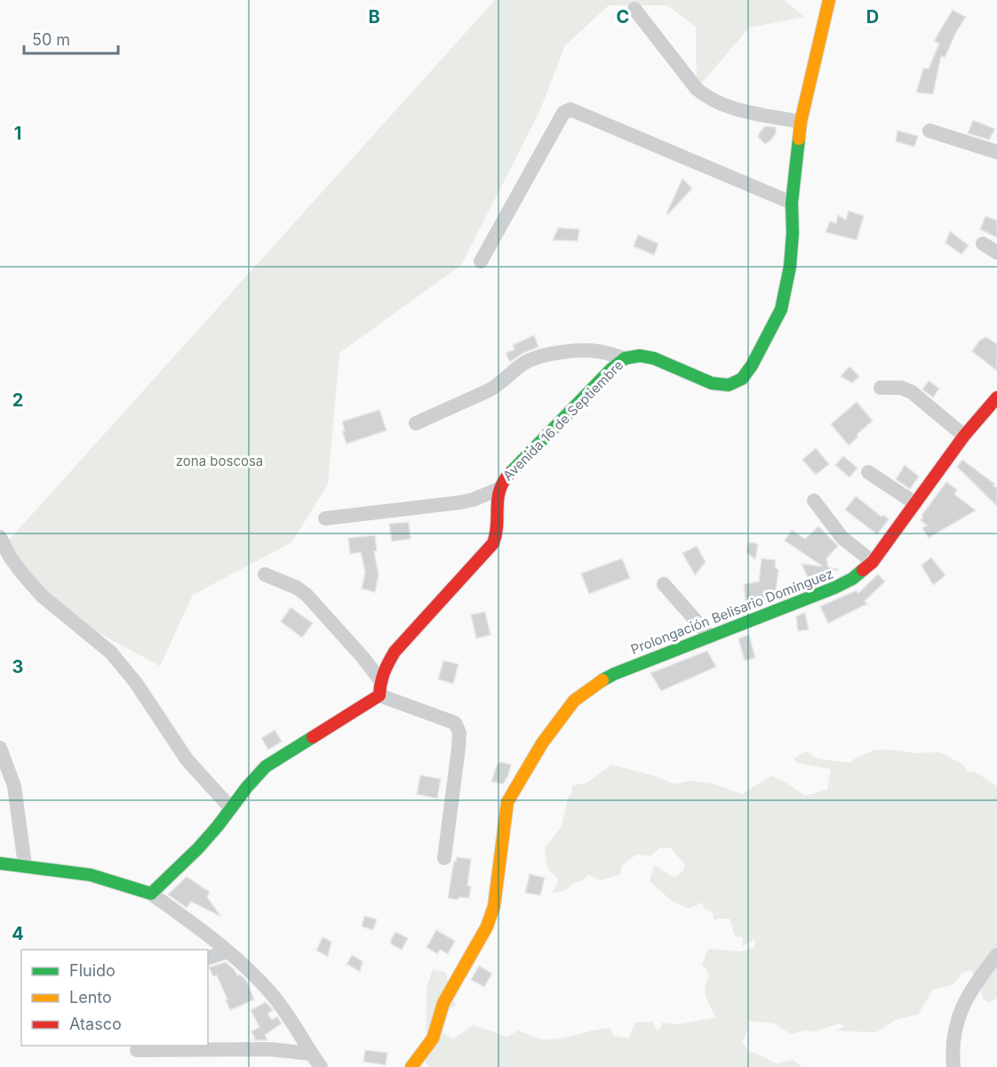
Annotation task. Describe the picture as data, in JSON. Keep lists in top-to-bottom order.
{
  "streets": {
    "street": ["Avenida 16 de Septiembre", "Prolongación Belisario Domínguez"]
  },
  "parks": ["zona boscosa"],
  "legend": ["Fluido", "Lento", "Atasco"],
  "scale_bar": "50 m",
  "grid": {
    "columns": ["B", "C", "D"],
    "rows": [
      "1",
      "2",
      "3",
      "4"
    ]
  }
}
